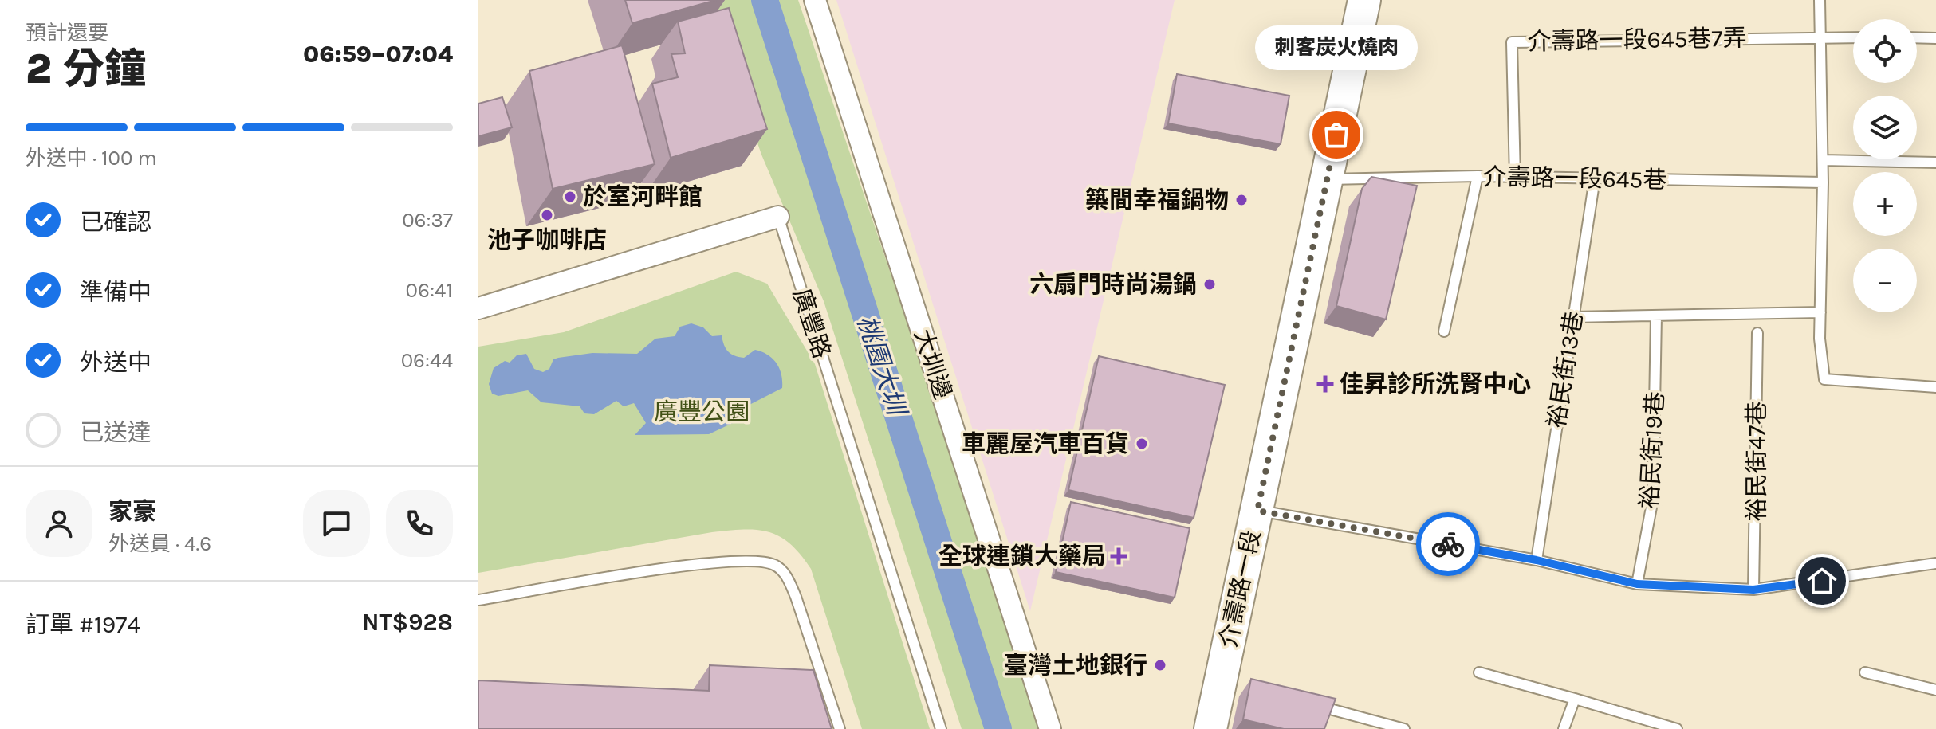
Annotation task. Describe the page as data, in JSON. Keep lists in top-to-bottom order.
{
  "streets": {
    "main road": ["介壽路一段"],
    "street": ["廣豐路", "大圳邊"],
    "lane": [
      "介壽路一段645巷7弄",
      "介壽路一段645巷",
      "裕民街13巷",
      "裕民街19巷",
      "裕民街47巷"
    ]
  },
  "crossings": [
    ["介壽路一段645巷7弄", "介壽路一段645巷"],
    ["介壽路一段645巷", "裕民街13巷"],
    ["介壽路一段645巷", "介壽路一段"]
  ],
  "water": ["桃園大圳"],
  "parks": ["廣豐公園"],
  "places": {
    "other": [
      "刺客炭火燒肉",
      "於室河畔館",
      "築間幸福鍋物",
      "池子咖啡店",
      "六扇門時尚湯鍋",
      "車麗屋汽車百貨",
      "臺灣土地銀行"
    ],
    "health": ["佳昇診所洗腎中心", "全球連鎖大藥局"]
  },
  "page": {
    "heading": ["2 分鐘", "預計還要", "06:59–07:04"],
    "panel": [
      "家豪",
      "外送員 · 4.6",
      "訂單 #1974",
      "NT$928"
    ],
    "map_buttons": ["+", "−"],
    "bubble": "刺客炭火燒肉",
    "bar": "外送中 · 100 m",
    "list": [
      ["已確認", "06:37"],
      ["準備中", "06:41"],
      ["外送中", "06:44"],
      "已送達"
    ]
  }
}
